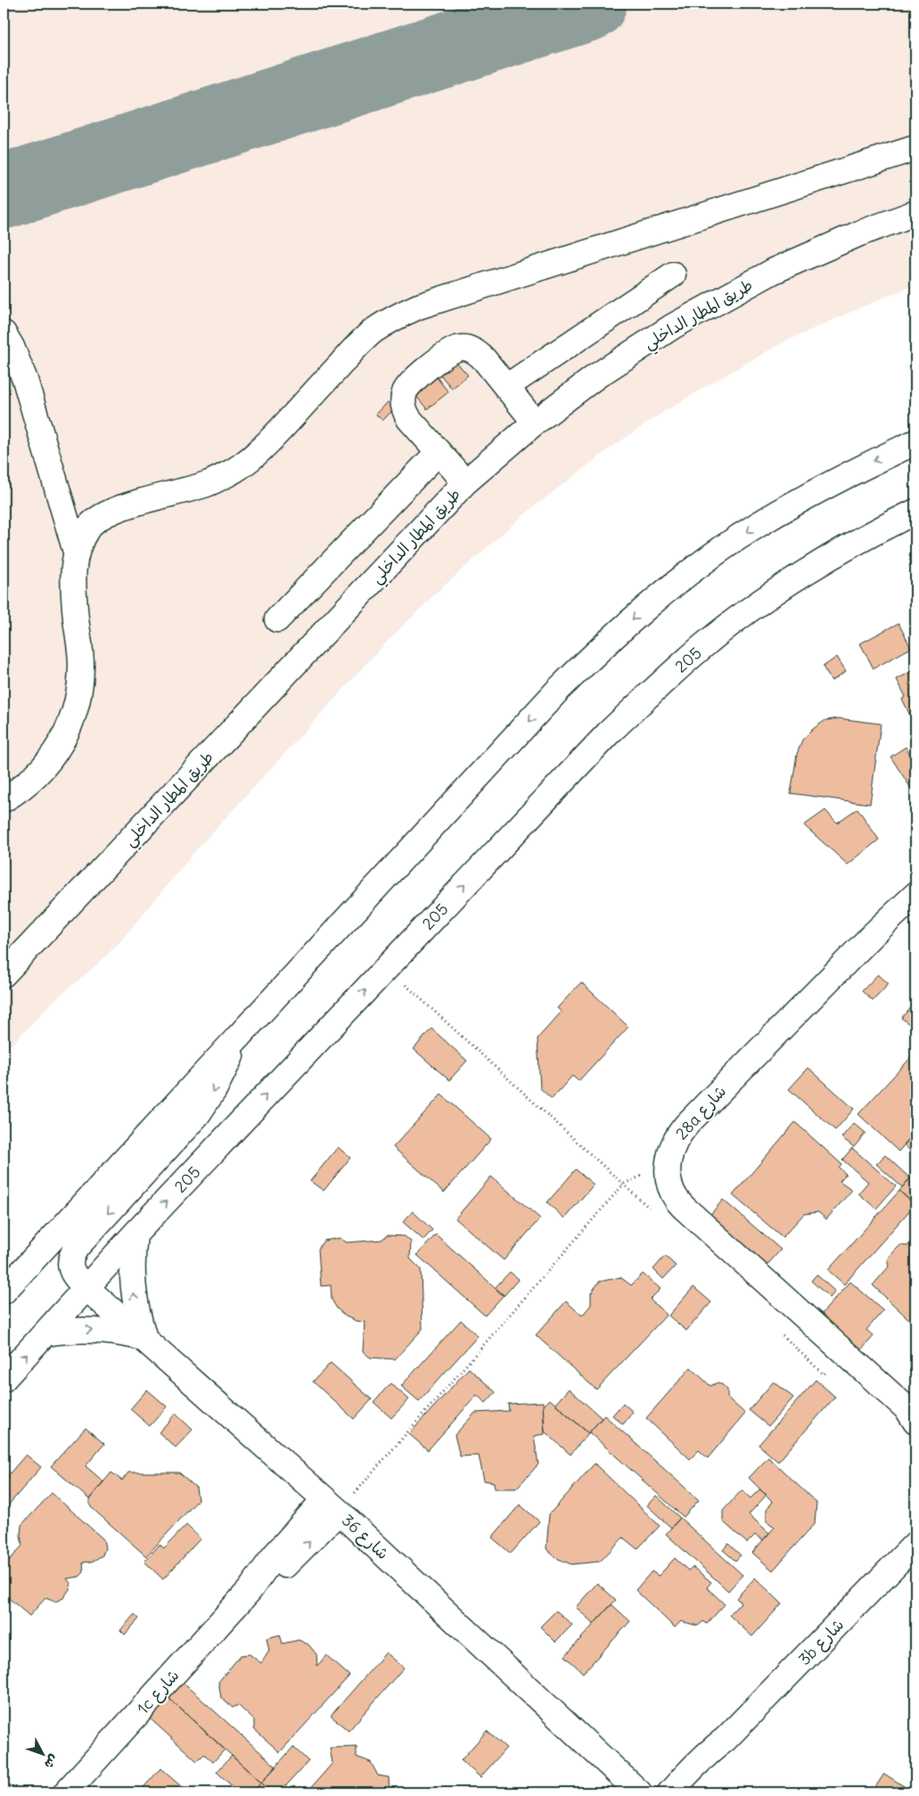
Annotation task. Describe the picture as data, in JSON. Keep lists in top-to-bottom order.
{
  "streets": {
    "street": [
      "طريق المطار الداخلي",
      "205",
      "28a شارع",
      "شارع 36",
      "3b شارع",
      "1c شارع"
    ]
  },
  "crossings": [
    ["205", "شارع 36"],
    ["شارع 36", "1c شارع"]
  ],
  "north": "bottom right"
}
